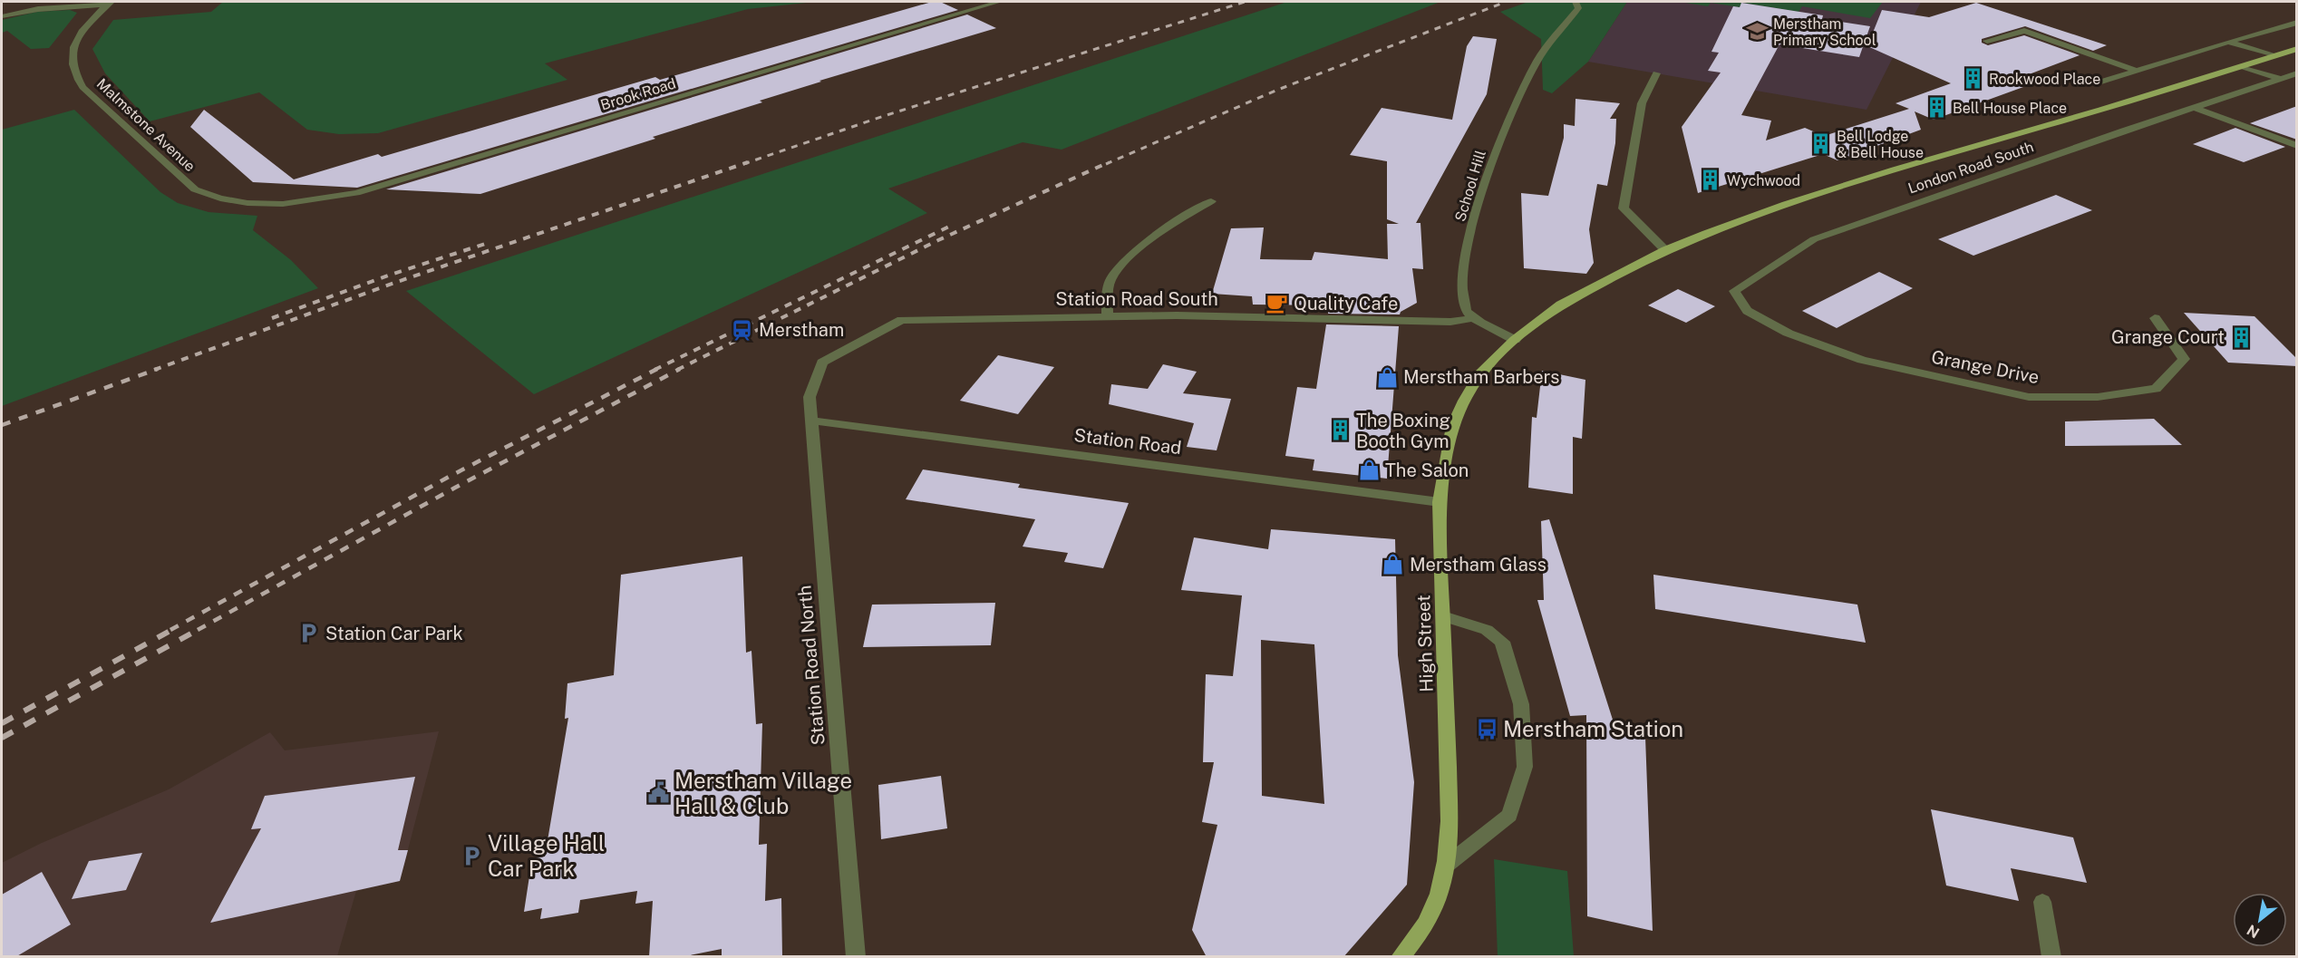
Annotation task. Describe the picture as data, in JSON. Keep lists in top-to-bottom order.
{
  "streets": {
    "main road": ["London Road South", "High Street"],
    "street": [
      "Brook Road",
      "Malmstone Avenue",
      "School Hill",
      "Station Road South",
      "Grange Drive",
      "Station Road",
      "Station Road North"
    ]
  },
  "crossings": [
    ["Brook Road", "Malmstone Avenue"],
    ["London Road South", "Grange Drive"],
    ["London Road South", "High Street"],
    ["School Hill", "Station Road South"],
    ["Station Road South", "Station Road North"],
    ["Station Road", "High Street"],
    ["Station Road", "Station Road North"]
  ],
  "places": {
    "school or university": ["Merstham Primary School"],
    "building": [
      "Rookwood Place",
      "Bell House Place",
      "Bell Lodge & Bell House",
      "Wychwood",
      "Grange Court",
      "The Boxing Booth Gym"
    ],
    "cafe": ["Quality Cafe"],
    "station": ["Merstham"],
    "shop": ["Merstham Barbers", "The Salon", "Merstham Glass"],
    "parking": ["Station Car Park", "Village Hall Car Park"],
    "bus stop": ["Merstham Station"],
    "public building": ["Merstham Village Hall & Club"]
  },
  "north": "bottom left"
}
